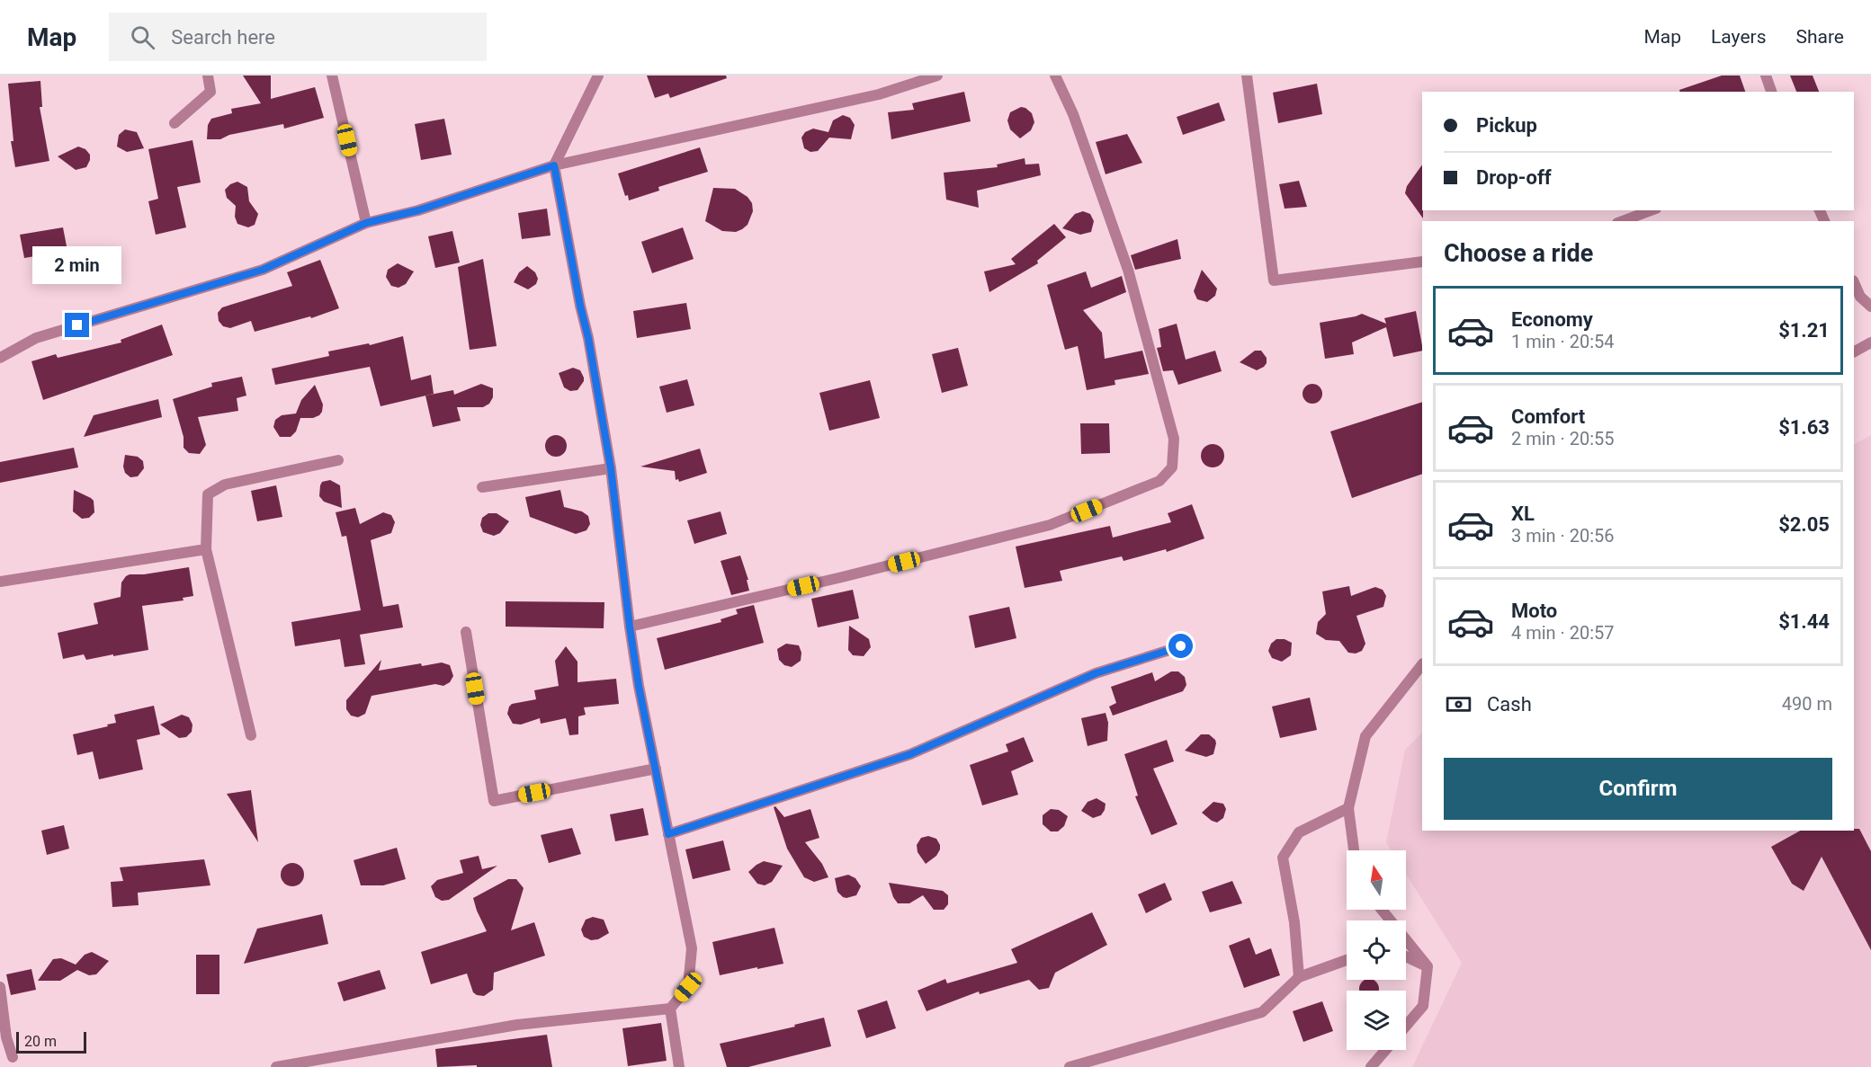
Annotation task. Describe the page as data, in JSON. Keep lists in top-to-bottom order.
{
  "scale_bar": "20 m",
  "north": "top",
  "page": {
    "header": "Map",
    "search": "Search here",
    "nav": ["Map", "Layers", "Share"],
    "banner": ["Pickup", "Drop-off"],
    "heading": "Choose a ride",
    "bubble": "2 min",
    "list": [
      {
        "name": "Economy",
        "note": "1 min · 20:54",
        "value": "$1.21"
      },
      {
        "name": "Comfort",
        "note": "2 min · 20:55",
        "value": "$1.63"
      },
      {
        "name": "XL",
        "note": "3 min · 20:56",
        "value": "$2.05"
      },
      {
        "name": "Moto",
        "note": "4 min · 20:57",
        "value": "$1.44"
      }
    ],
    "pay": ["Cash", "490 m"],
    "buttons": "Confirm",
    "scale": "20 m"
  }
}
